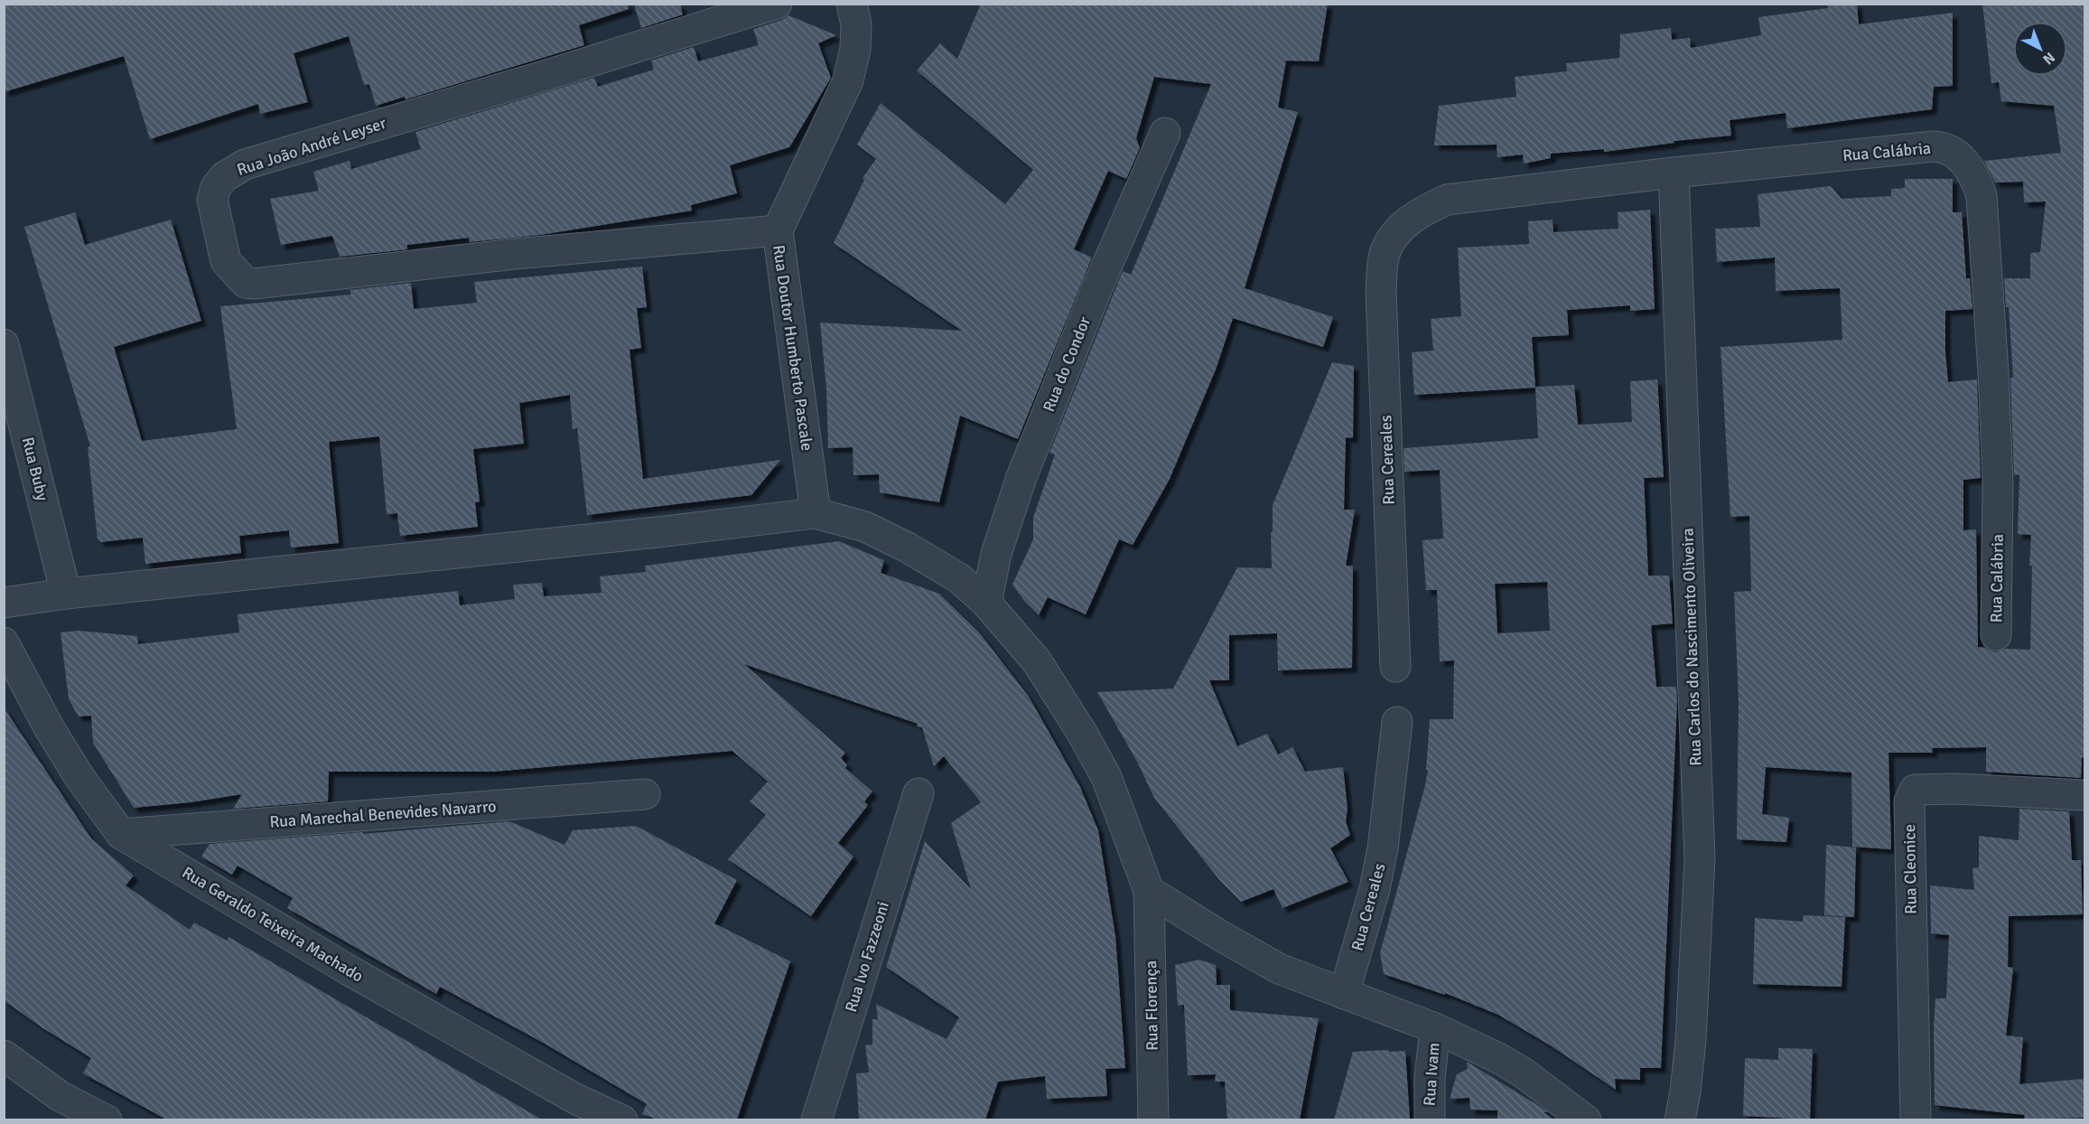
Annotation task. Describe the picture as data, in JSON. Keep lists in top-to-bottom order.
{
  "streets": {
    "street": [
      "Rua João André Leyser",
      "Rua Calábria",
      "Rua Doutor Humberto Pascale",
      "Rua do Condor",
      "Rua Cereales",
      "Rua Buby",
      "Rua Carlos do Nascimento Oliveira",
      "Rua Marechal Benevides Navarro",
      "Rua Cleonice",
      "Rua Geraldo Teixeira Machado",
      "Rua Ivo Fazzeoni",
      "Rua Florença",
      "Rua Ivam"
    ]
  },
  "crossings": [
    ["Rua João André Leyser", "Rua Doutor Humberto Pascale"],
    ["Rua Calábria", "Rua Cereales"],
    ["Rua Calábria", "Rua Carlos do Nascimento Oliveira"],
    ["Rua Doutor Humberto Pascale", "Rua Florença"],
    ["Rua do Condor", "Rua Florença"],
    ["Rua Marechal Benevides Navarro", "Rua Geraldo Teixeira Machado"]
  ],
  "north": "bottom right"
}
